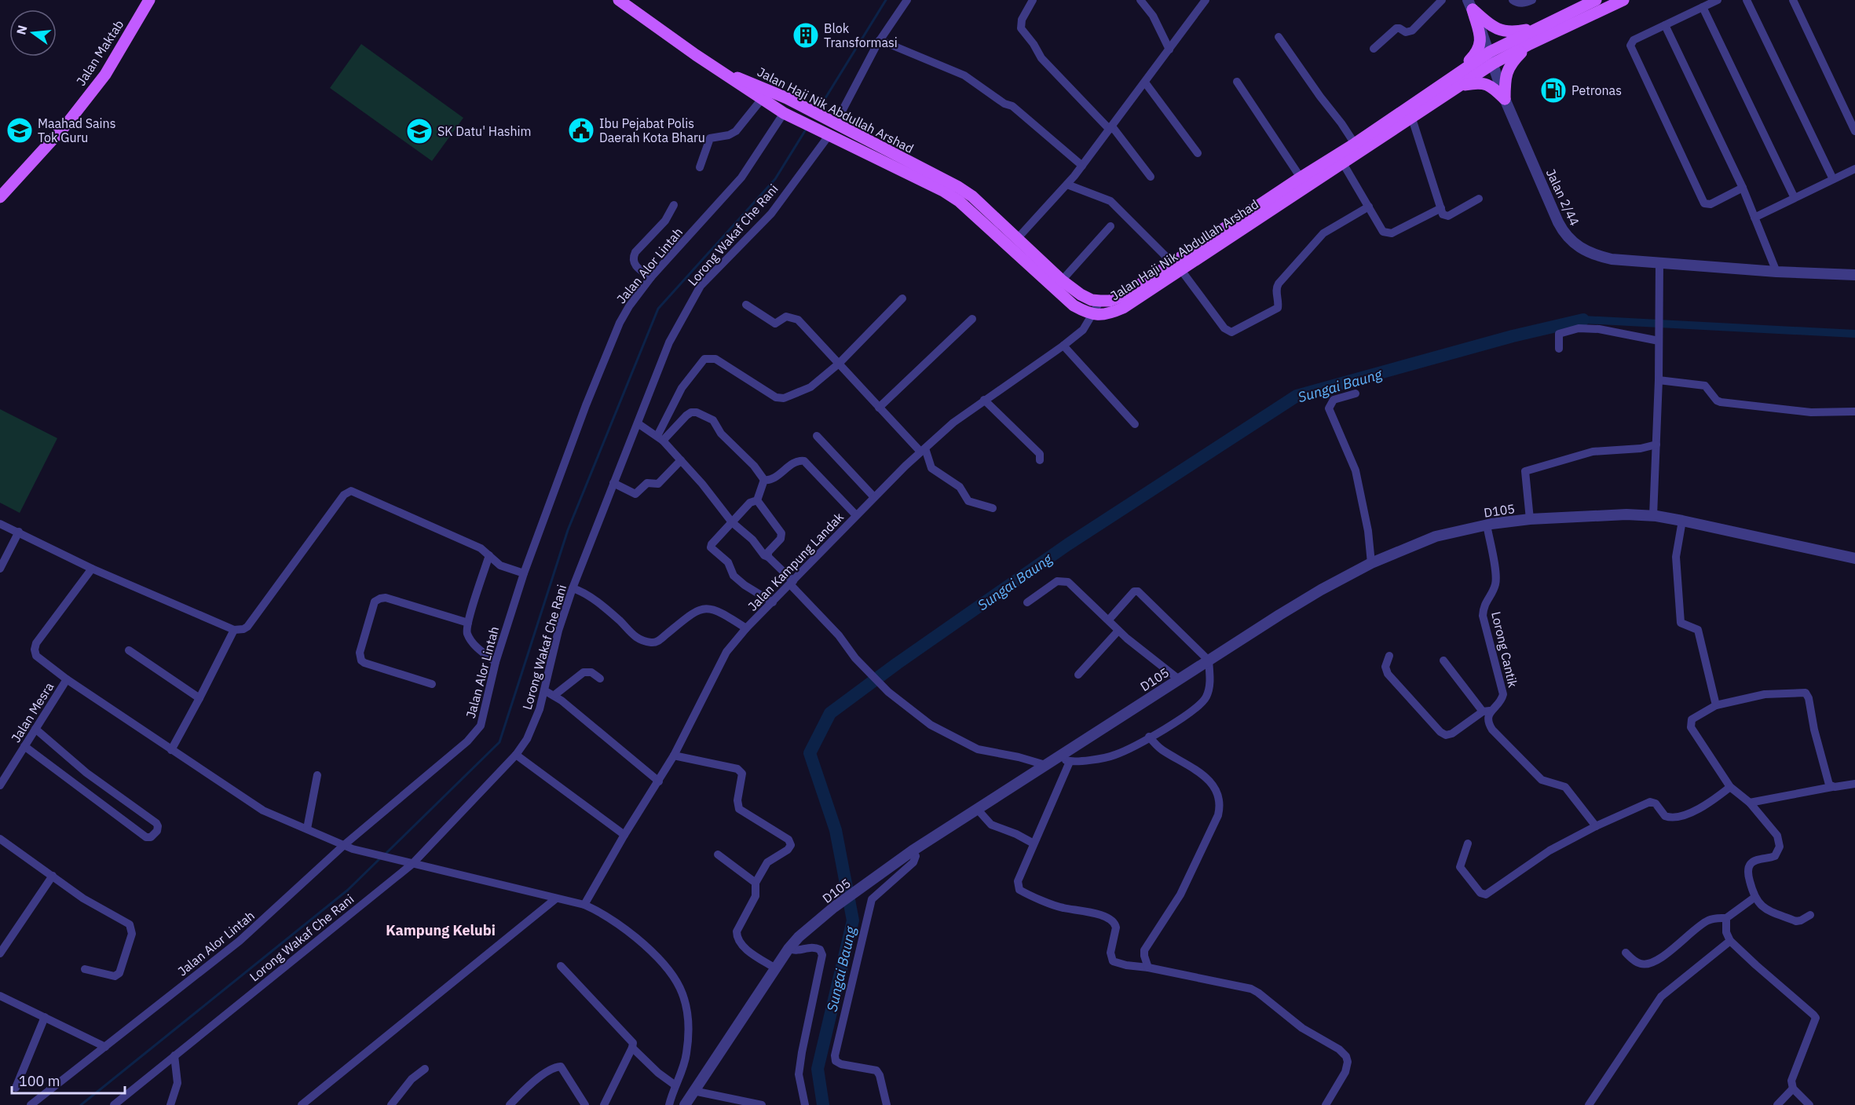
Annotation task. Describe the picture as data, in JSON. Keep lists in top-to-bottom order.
{
  "streets": {
    "main road": ["Jalan Maktab", "Jalan Haji Nik Abdullah Arshad"],
    "street": [
      "Jalan 2/44",
      "Lorong Wakaf Che Rani",
      "Jalan Alor Lintah",
      "D105",
      "Jalan Kampung Landak",
      "Lorong Cantik",
      "Jalan Mesra"
    ]
  },
  "crossings": [
    ["Jalan Haji Nik Abdullah Arshad", "Jalan 2/44"],
    ["Jalan Haji Nik Abdullah Arshad", "Lorong Wakaf Che Rani"],
    ["Jalan Haji Nik Abdullah Arshad", "Jalan Alor Lintah"],
    ["Jalan Haji Nik Abdullah Arshad", "Jalan Kampung Landak"],
    ["D105", "Lorong Cantik"]
  ],
  "districts": ["Kampung Kelubi"],
  "water": ["Sungai Baung"],
  "places": {
    "building": ["Blok Transformasi"],
    "fuel station": ["Petronas"],
    "school or university": ["Maahad Sains Tok Guru", "SK Datu' Hashim"],
    "public building": ["Ibu Pejabat Polis Daerah Kota Bharu"]
  },
  "scale_bar": "100 m",
  "north": "left"
}
